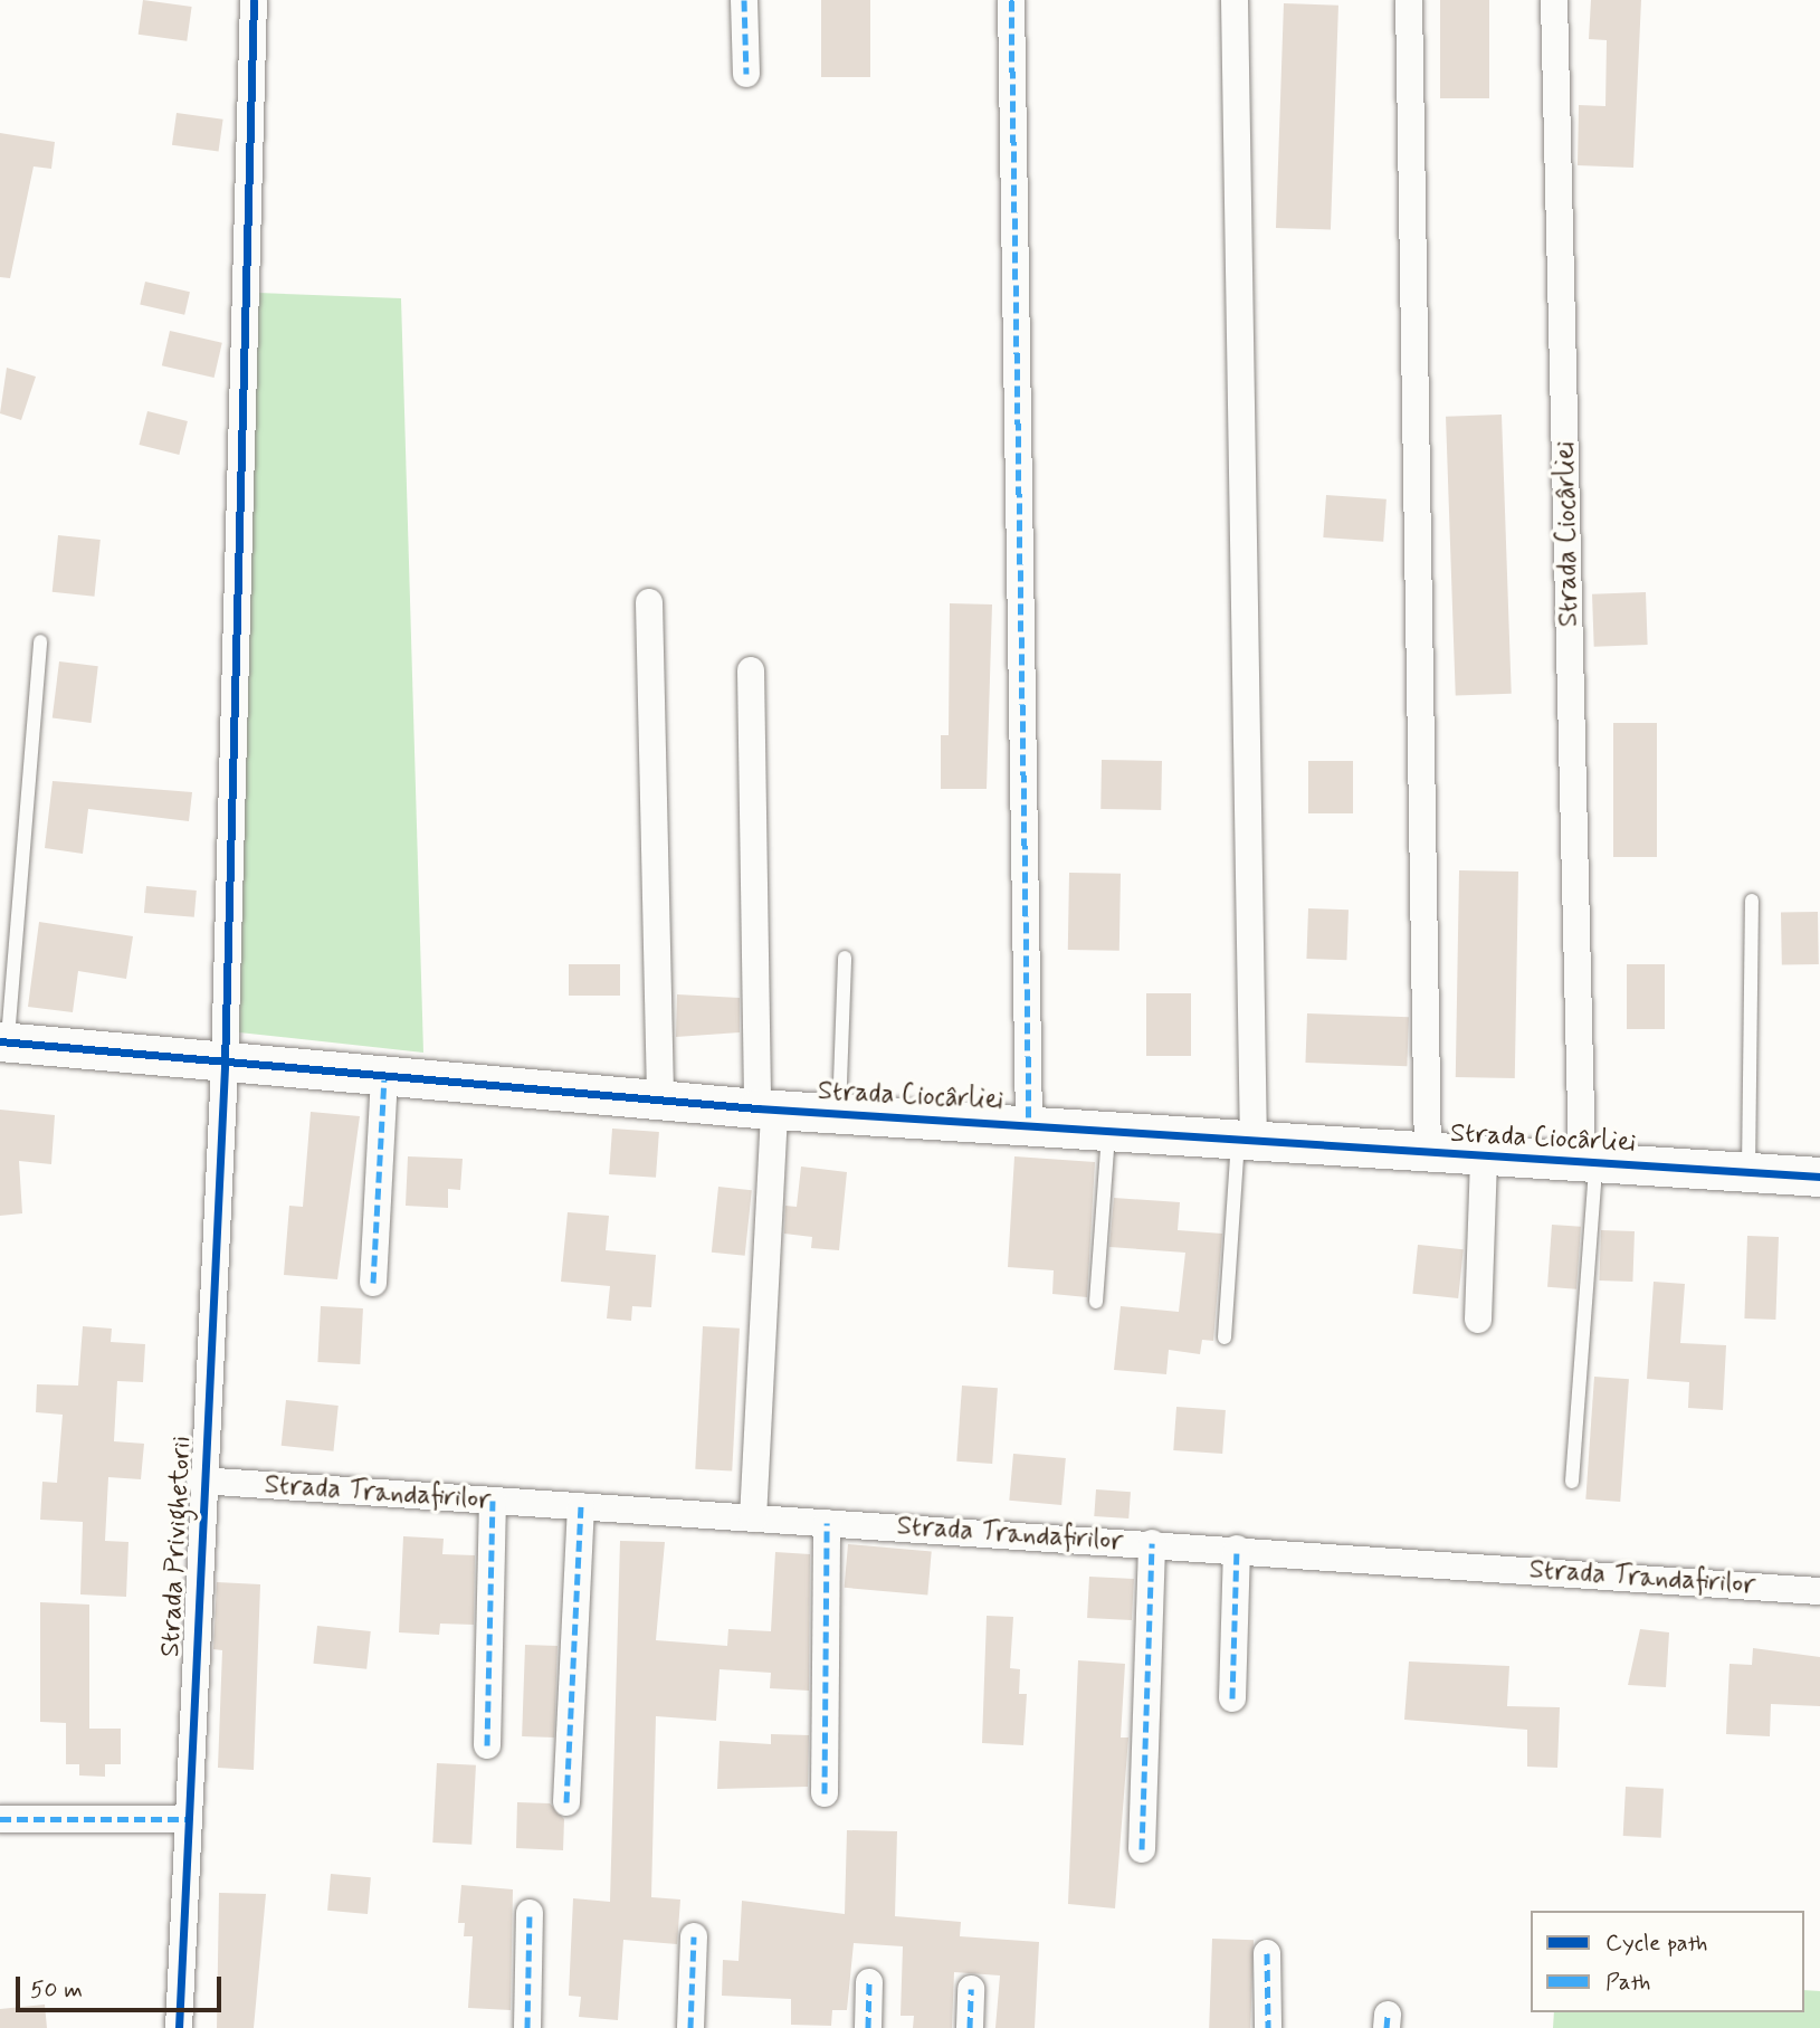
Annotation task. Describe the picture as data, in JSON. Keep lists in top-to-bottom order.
{
  "streets": {
    "street": ["Strada Ciocârliei", "Strada Trandafirilor", "Strada Privighetorii"]
  },
  "crossings": [
    ["Strada Ciocârliei", "Strada Privighetorii"],
    ["Strada Trandafirilor", "Strada Privighetorii"]
  ],
  "legend": ["Cycle path", "Path"],
  "scale_bar": "50 m"
}
